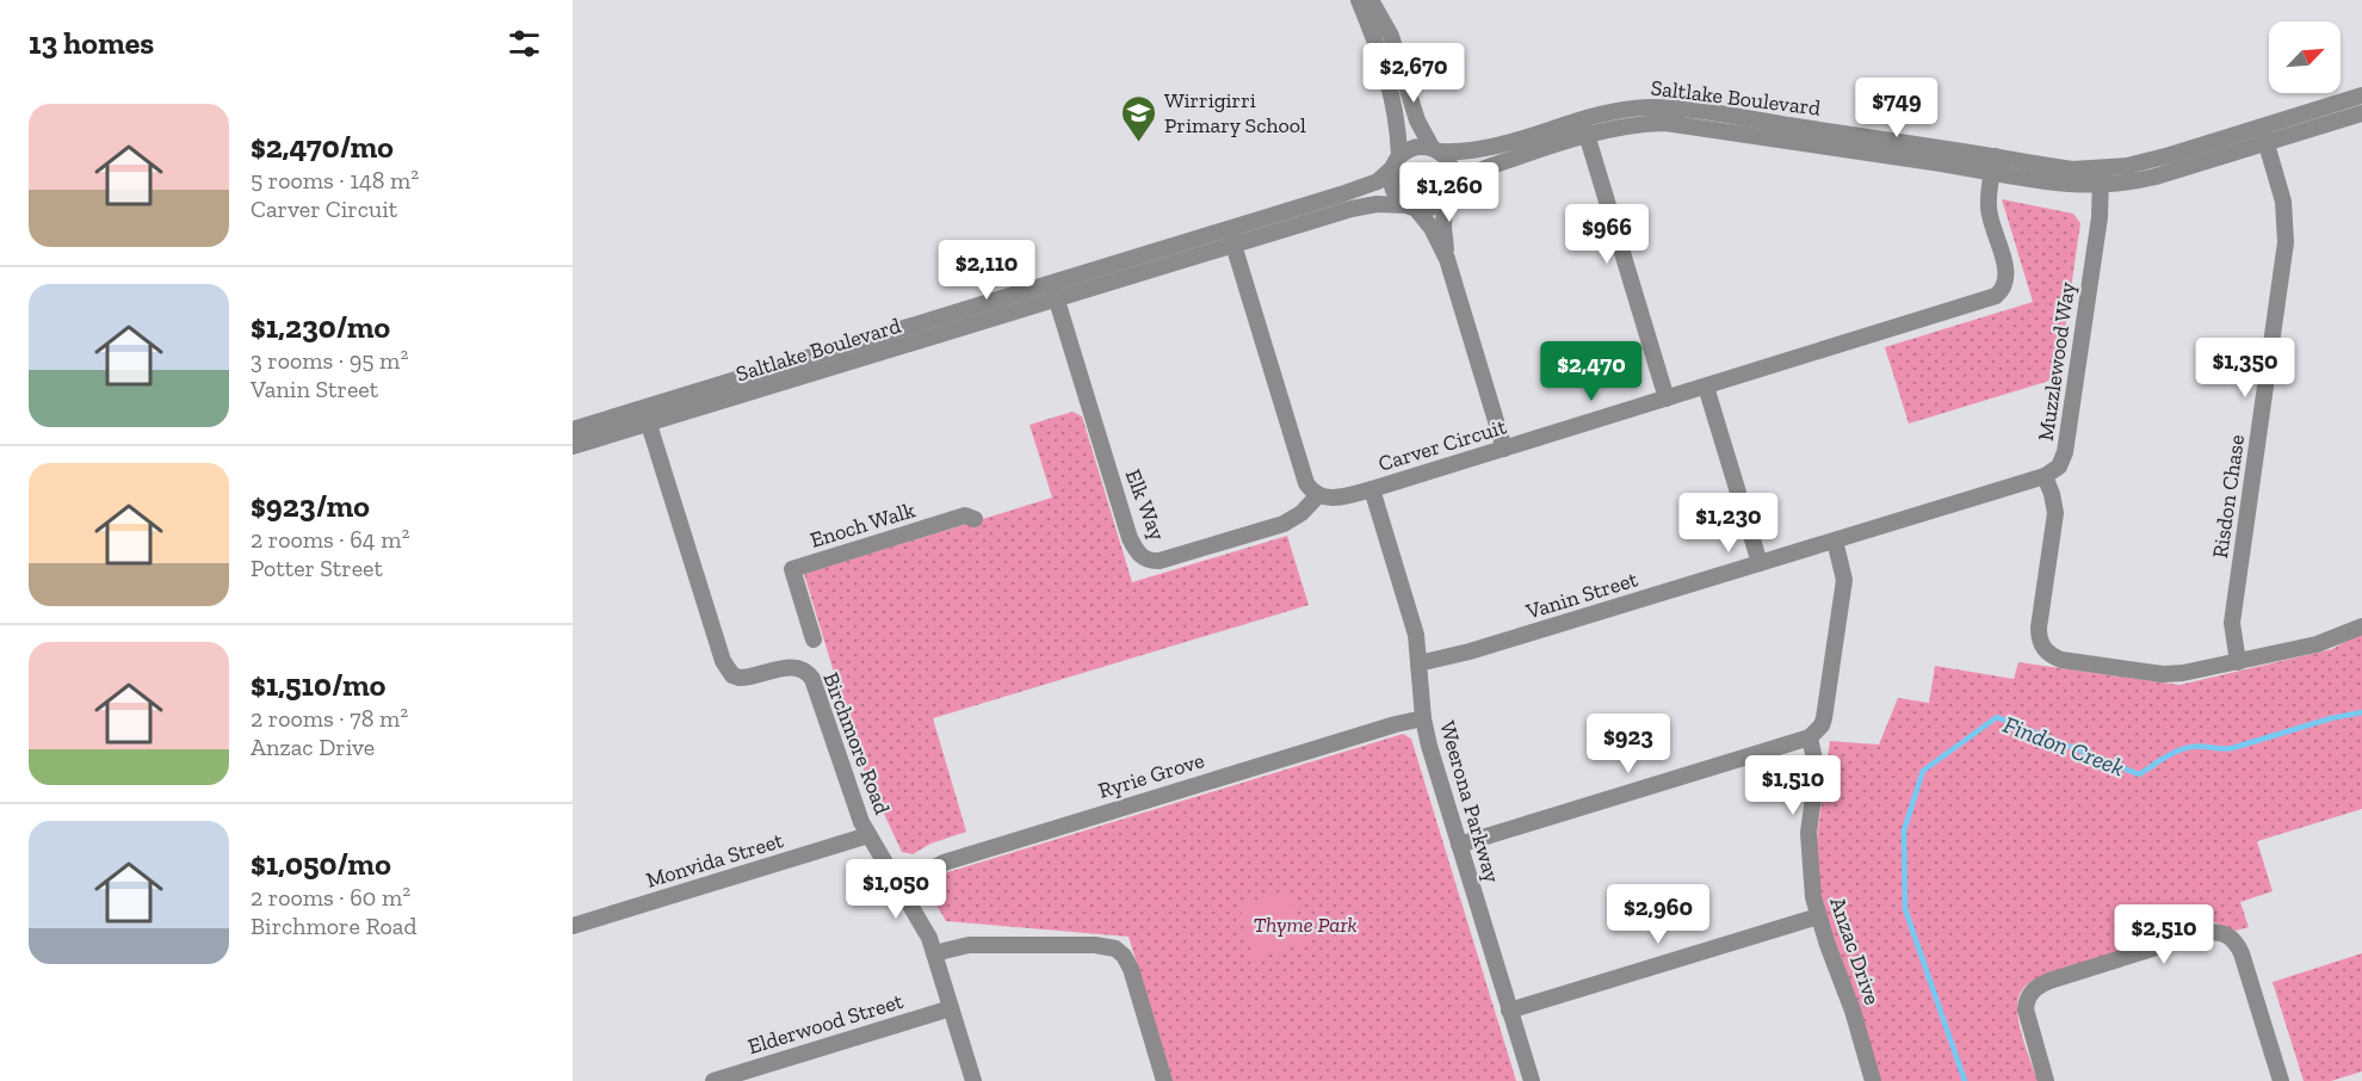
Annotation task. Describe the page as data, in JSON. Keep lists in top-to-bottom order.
{
  "streets": {
    "street": [
      "Saltlake Boulevard",
      "Muzzlewood Way",
      "Carver Circuit",
      "Risdon Chase",
      "Elk Way",
      "Enoch Walk",
      "Vanin Street",
      "Birchmore Road",
      "Ryrie Grove",
      "Weerona Parkway",
      "Monvida Street",
      "Anzac Drive",
      "Elderwood Street"
    ]
  },
  "crossings": [
    ["Saltlake Boulevard", "Muzzlewood Way"],
    ["Saltlake Boulevard", "Carver Circuit"],
    ["Saltlake Boulevard", "Risdon Chase"],
    ["Saltlake Boulevard", "Elk Way"],
    ["Saltlake Boulevard", "Birchmore Road"],
    ["Muzzlewood Way", "Vanin Street"],
    ["Carver Circuit", "Elk Way"],
    ["Carver Circuit", "Weerona Parkway"],
    ["Vanin Street", "Weerona Parkway"],
    ["Birchmore Road", "Ryrie Grove"],
    ["Birchmore Road", "Monvida Street"],
    ["Birchmore Road", "Elderwood Street"],
    ["Ryrie Grove", "Weerona Parkway"]
  ],
  "water": ["Findon Creek"],
  "parks": ["Thyme Park"],
  "places": {
    "school or university": ["Wirrigirri Primary School"]
  },
  "north": "top right",
  "page": {
    "heading": "13 homes",
    "price": [
      "$2,670",
      "$749",
      "$1,260",
      "$966",
      "$2,110",
      "$1,350",
      "$2,470",
      "$1,230",
      "$923",
      "$1,510",
      "$1,050",
      "$2,960",
      "$2,510"
    ],
    "list": [
      {
        "name": "$2,470/mo",
        "note": "5 rooms · 148 m² · Carver Circuit"
      },
      {
        "name": "$1,230/mo",
        "note": "3 rooms · 95 m² · Vanin Street"
      },
      {
        "name": "$923/mo",
        "note": "2 rooms · 64 m² · Potter Street"
      },
      {
        "name": "$1,510/mo",
        "note": "2 rooms · 78 m² · Anzac Drive"
      },
      {
        "name": "$1,050/mo",
        "note": "2 rooms · 60 m² · Birchmore Road"
      }
    ]
  }
}
